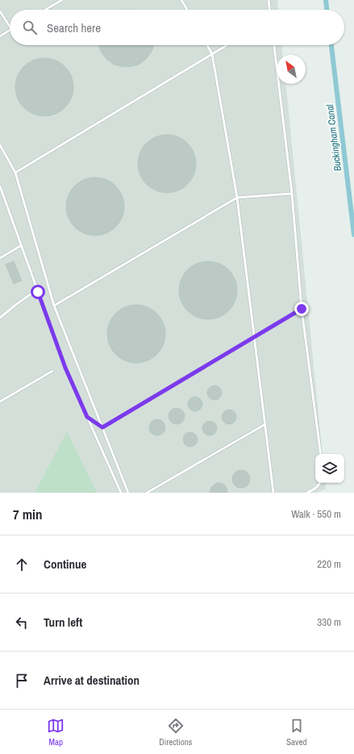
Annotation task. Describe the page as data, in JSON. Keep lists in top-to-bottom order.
{
  "water": ["Buckingham Canal"],
  "north": "top left",
  "page": {
    "search": "Search here",
    "heading": ["7 min", "Walk · 550 m"],
    "list": [
      ["Continue", "220 m"],
      ["Turn left", "330 m"],
      "Arrive at destination"
    ],
    "nav": ["Map", "Directions", "Saved"]
  }
}
